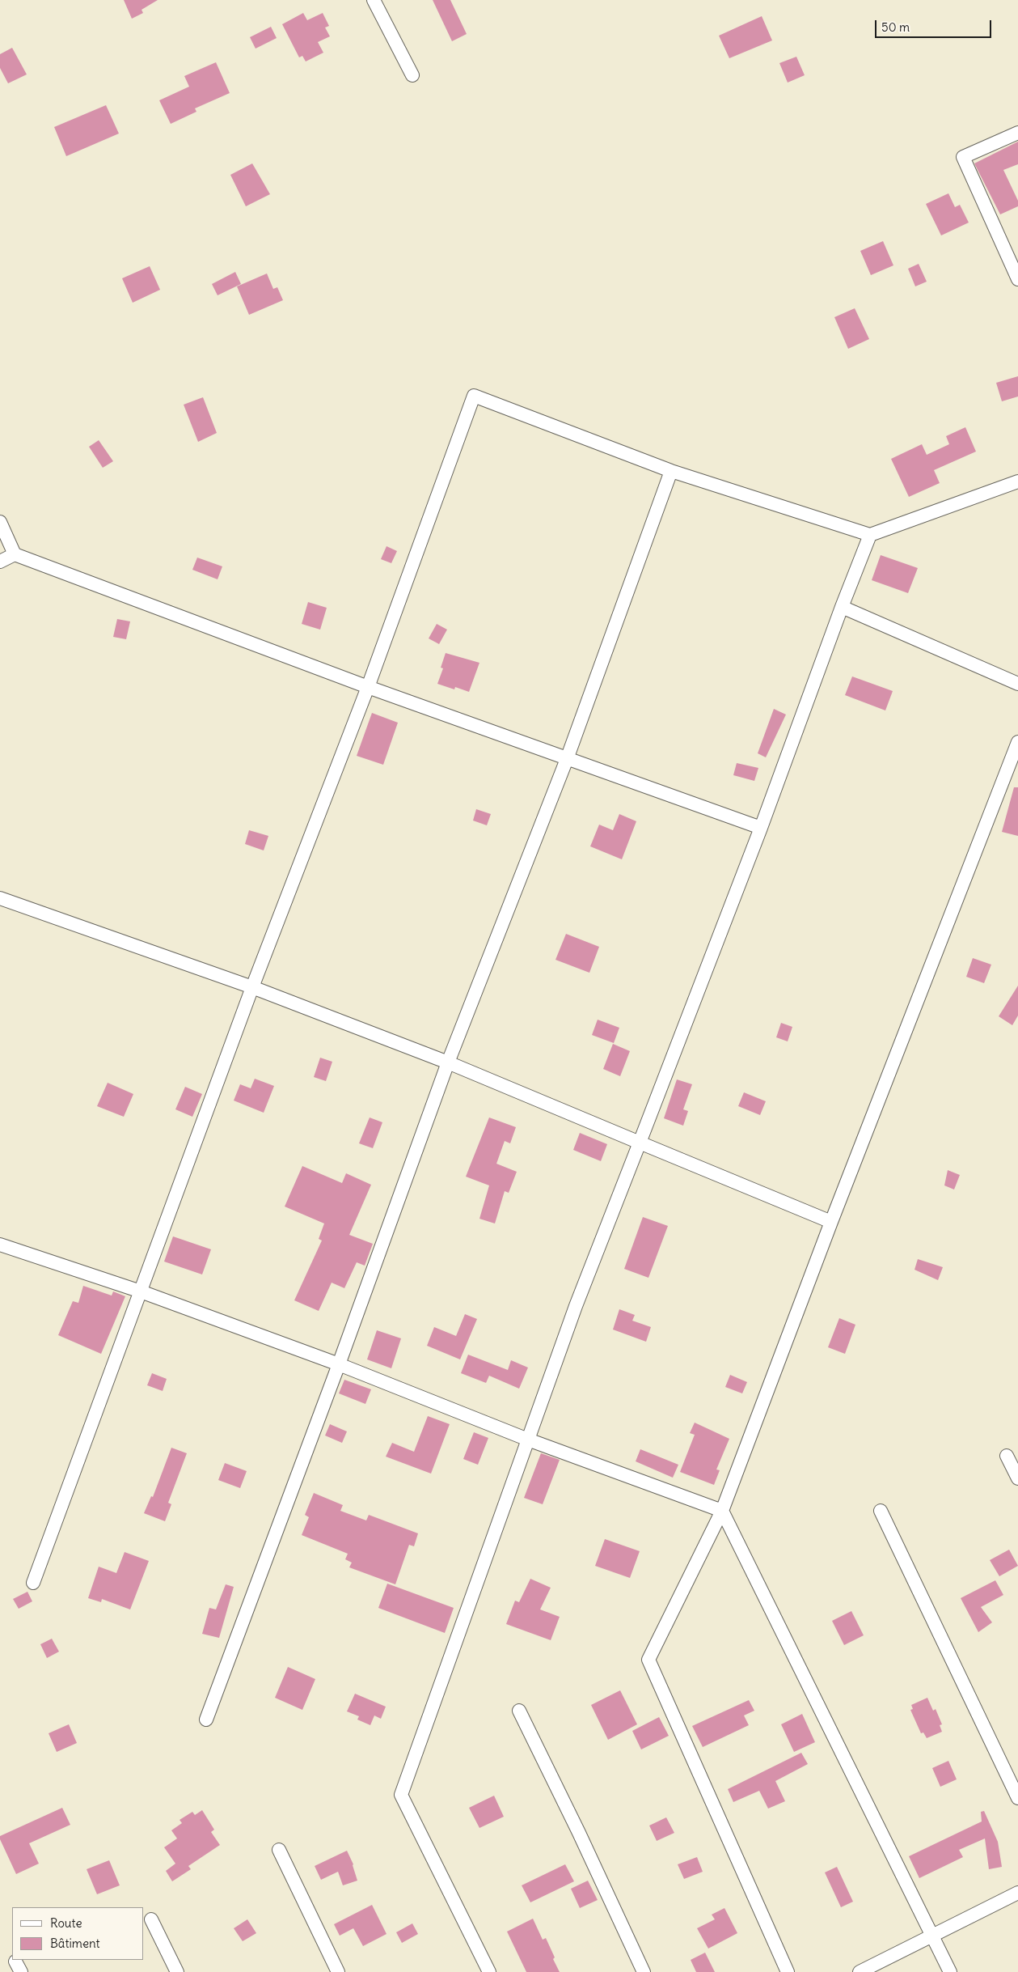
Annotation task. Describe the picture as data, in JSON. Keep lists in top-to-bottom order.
{
  "legend": ["Route", "Bâtiment"],
  "scale_bar": "50 m"
}
